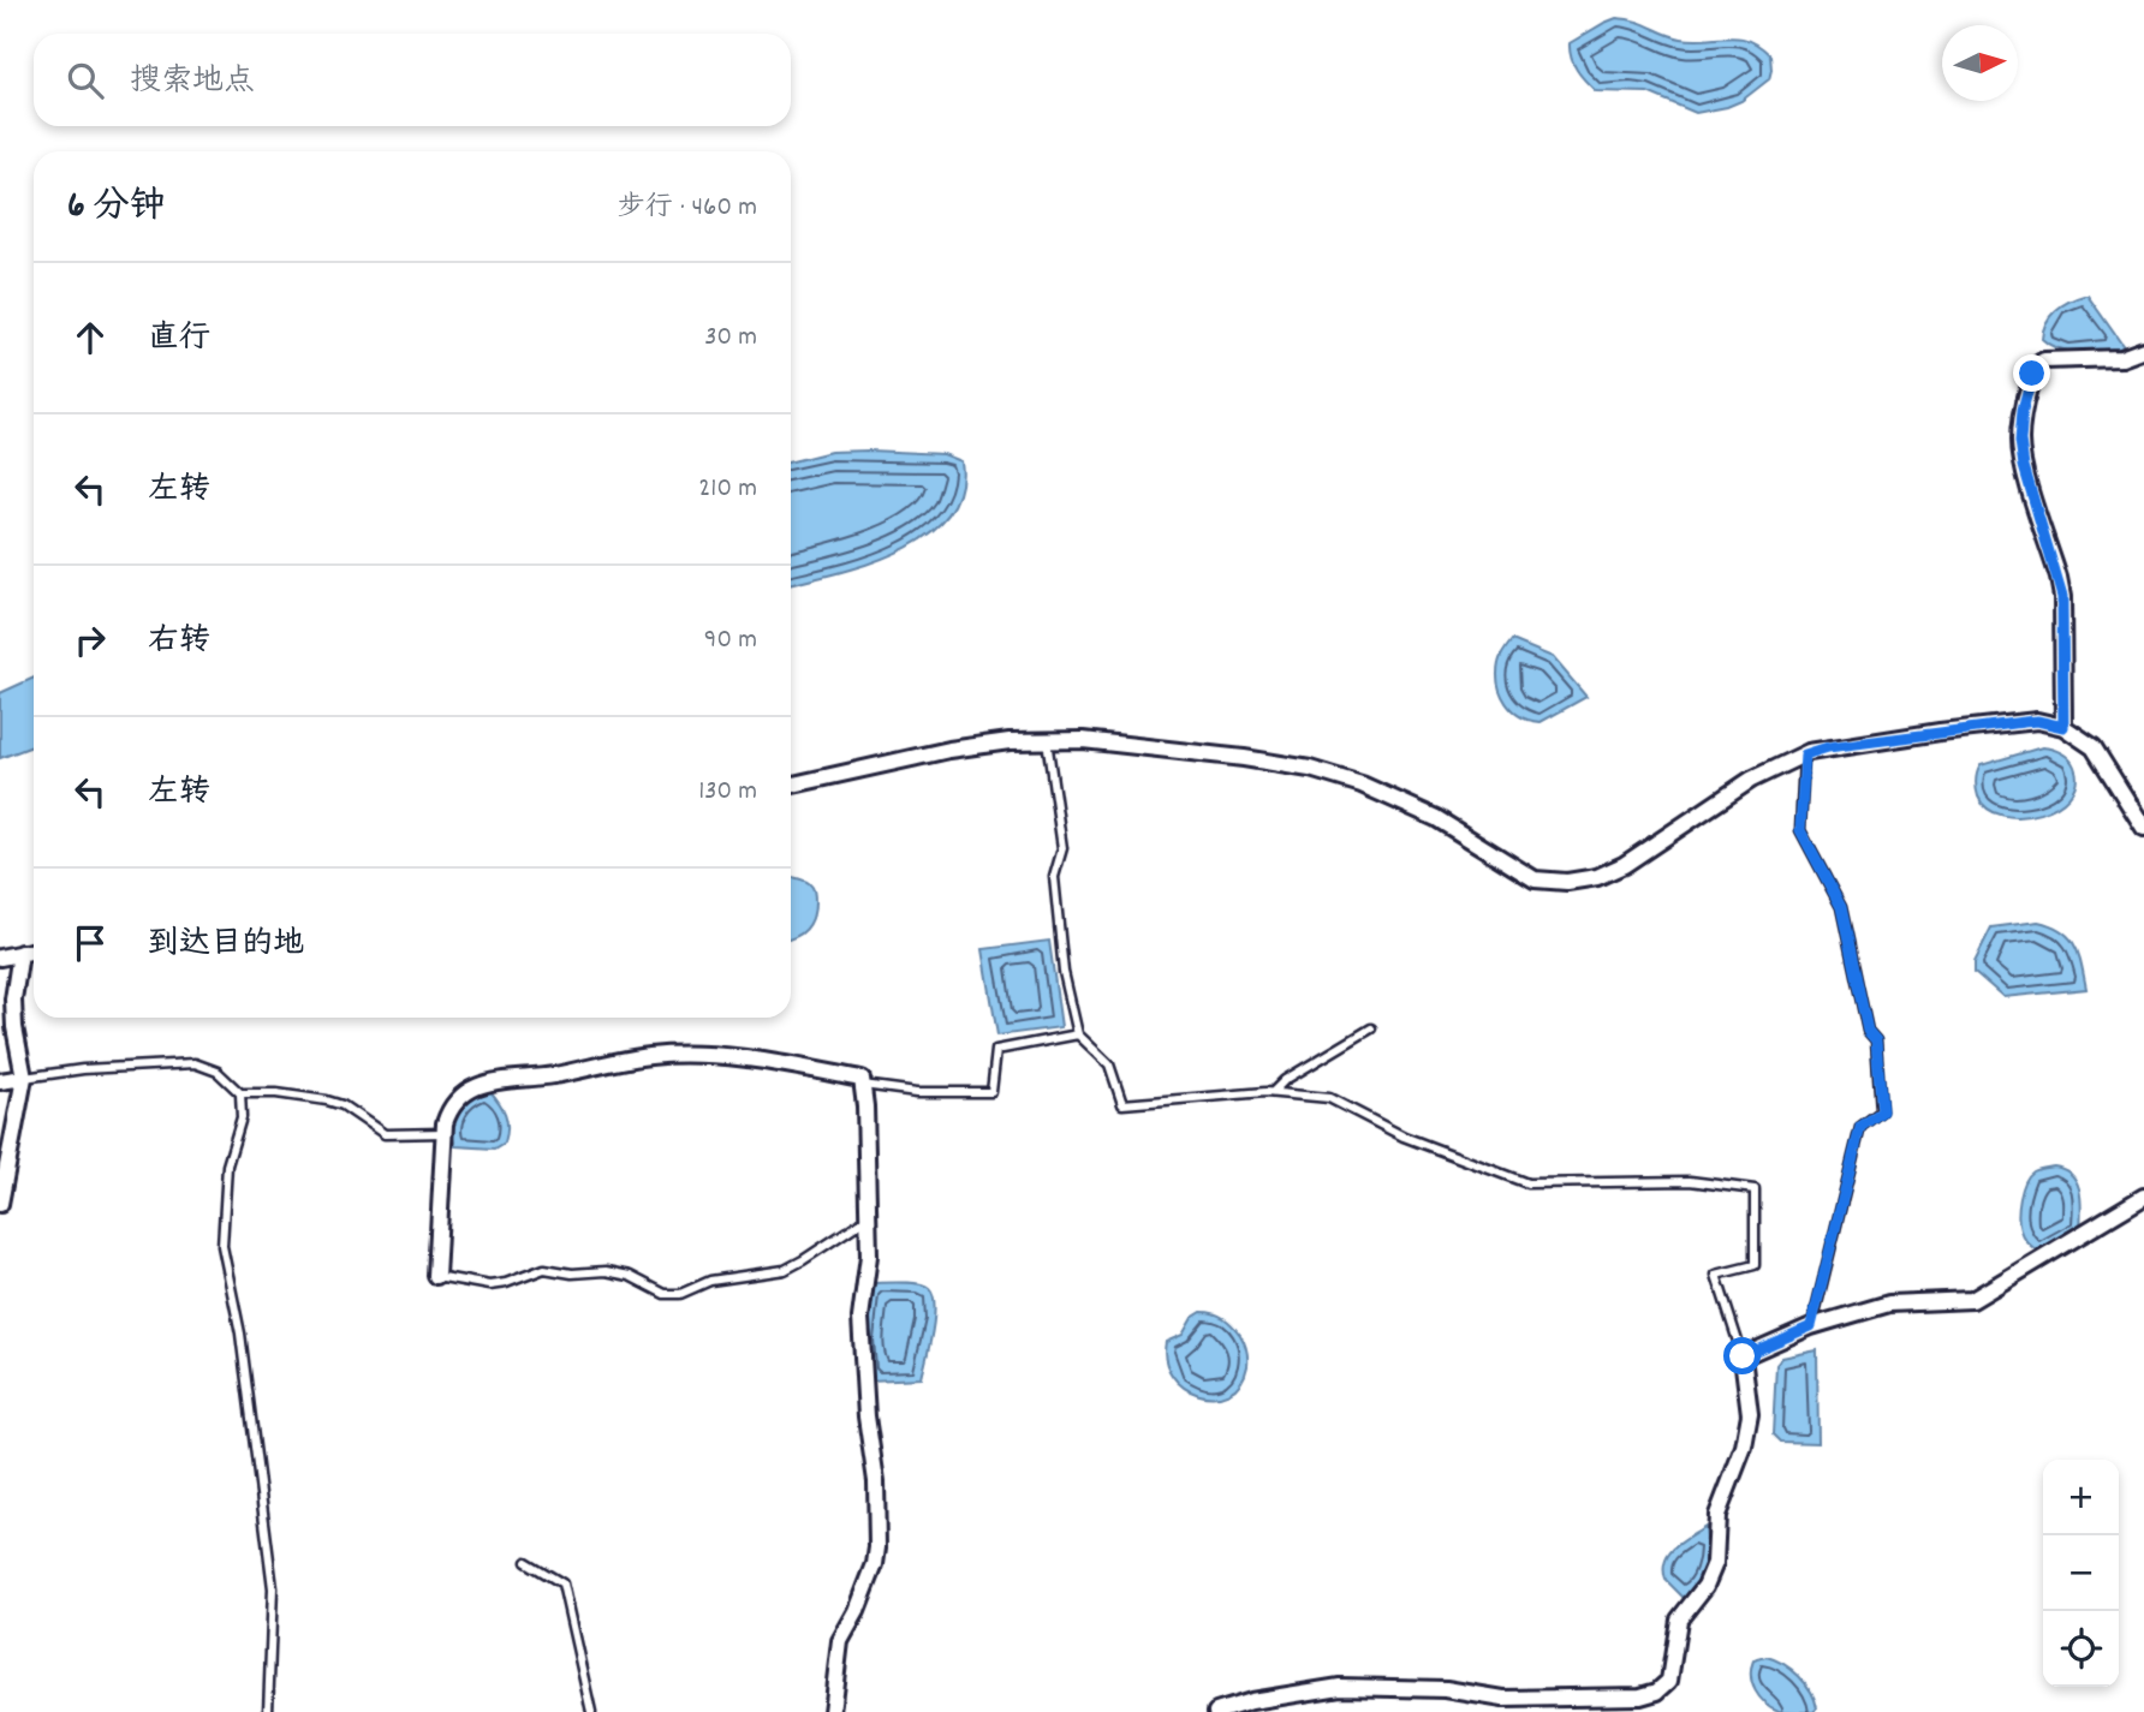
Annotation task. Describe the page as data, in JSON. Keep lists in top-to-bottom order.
{
  "north": "right",
  "page": {
    "search": "搜索地点",
    "heading": ["6 分钟", "步行 · 460 m"],
    "list": [
      ["直行", "30 m"],
      ["左转", "210 m"],
      ["右转", "90 m"],
      ["左转", "130 m"],
      "到达目的地"
    ],
    "map_buttons": ["+", "−"]
  }
}
